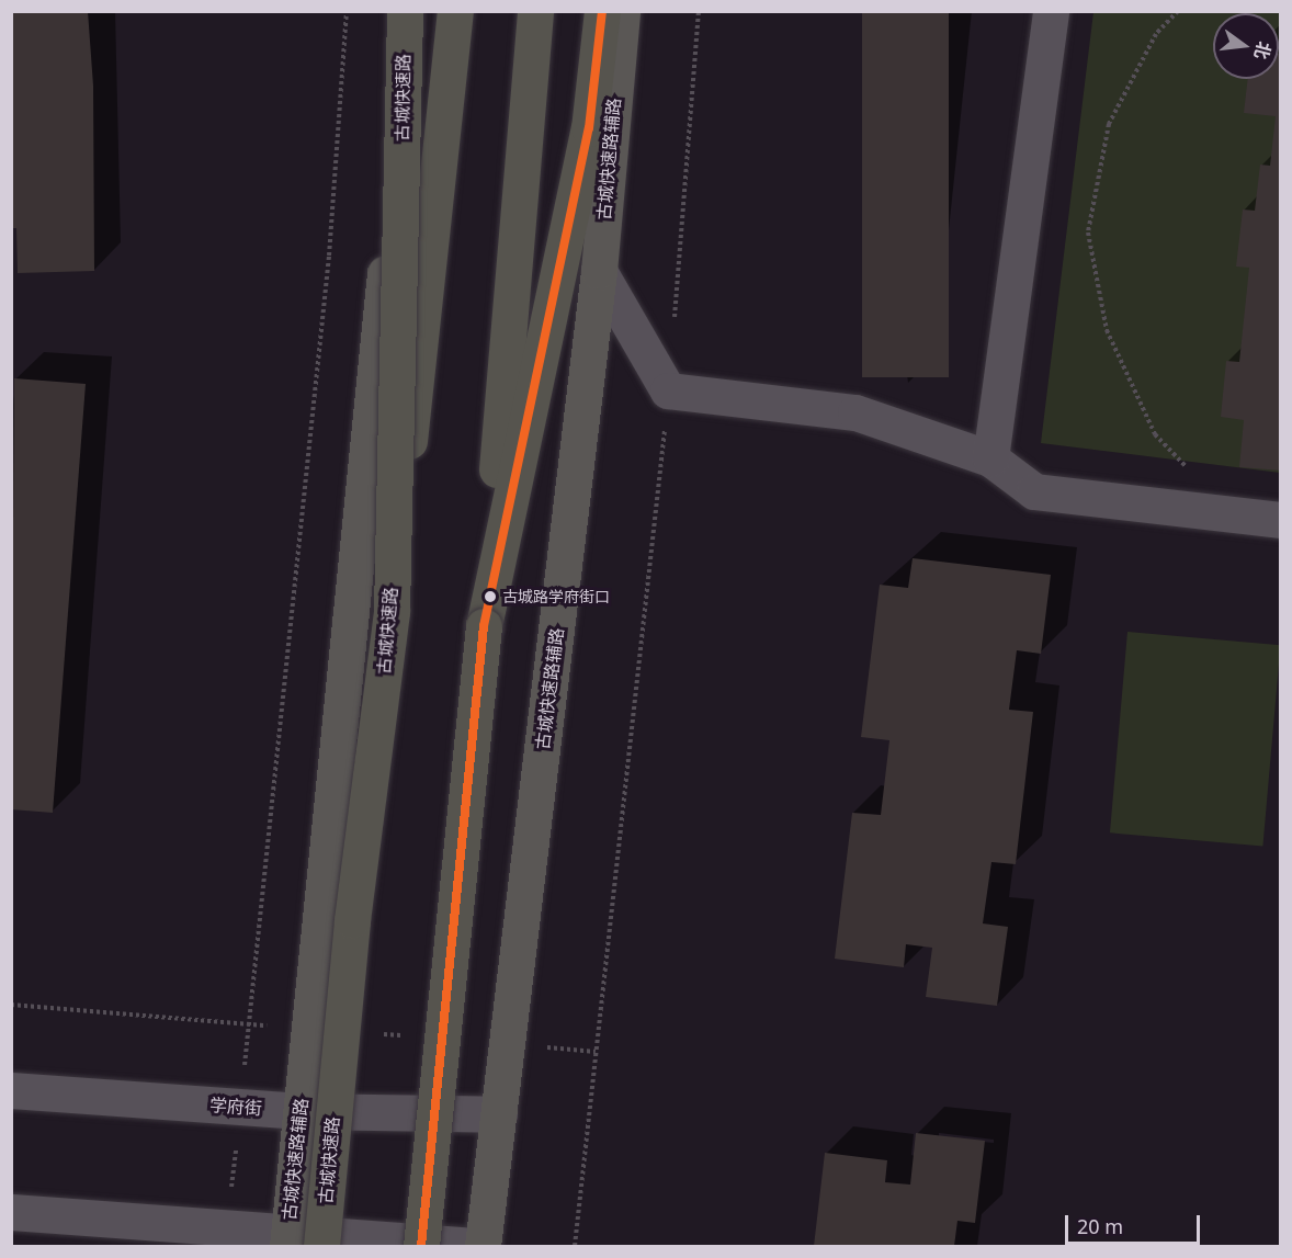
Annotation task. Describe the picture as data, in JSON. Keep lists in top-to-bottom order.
{
  "streets": {
    "highway": ["古城快速路"],
    "main road": ["古城快速路辅路"],
    "street": ["学府街"]
  },
  "crossings": [
    ["古城快速路辅路", "学府街"]
  ],
  "places": ["古城路学府街口"],
  "scale_bar": "20 m",
  "north": "right"
}
